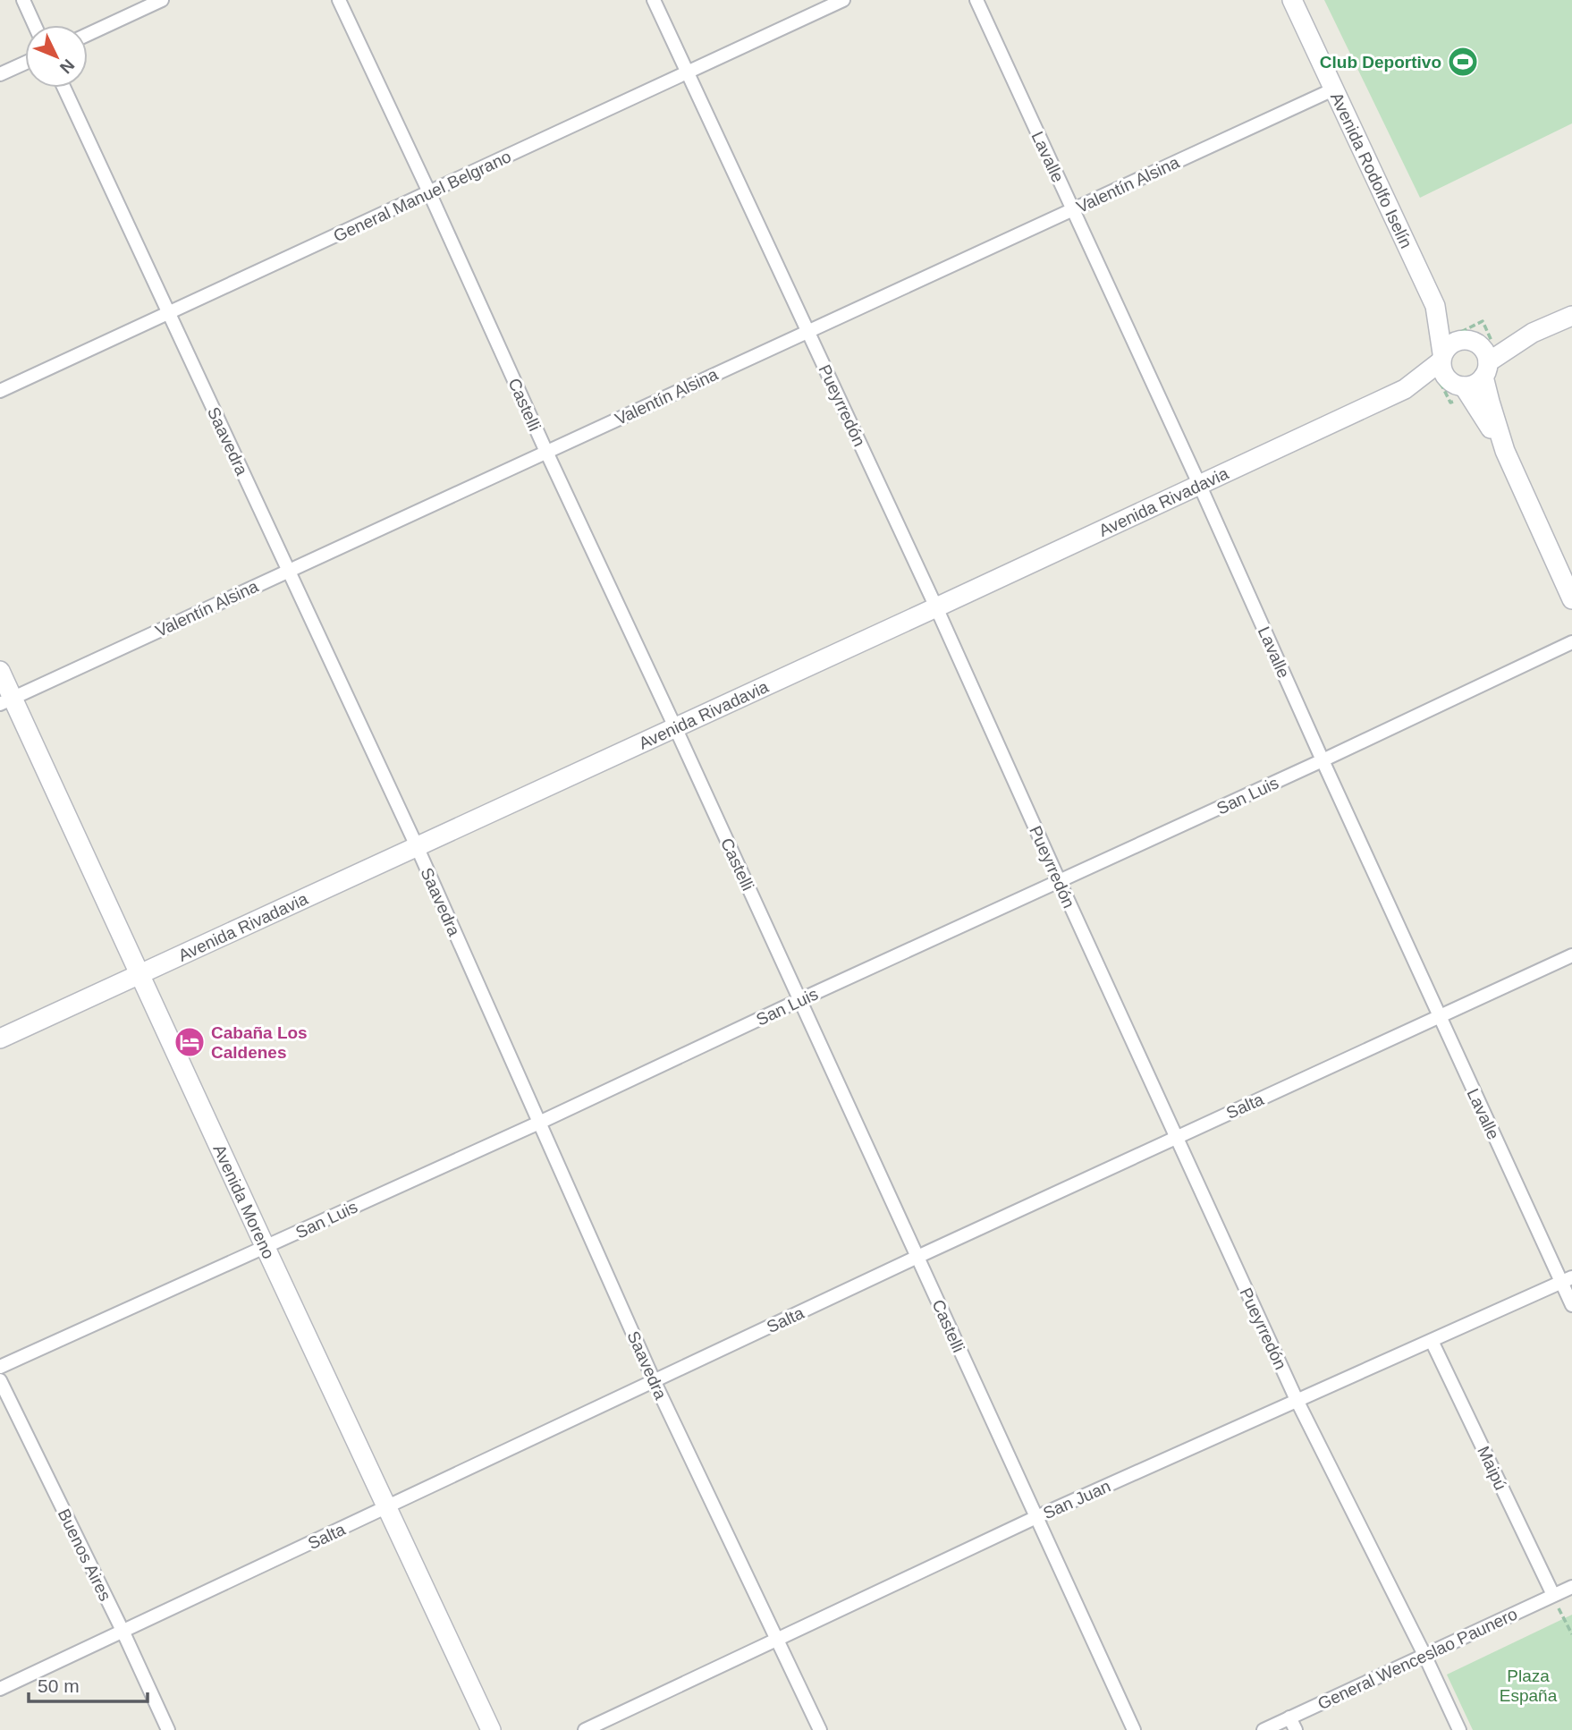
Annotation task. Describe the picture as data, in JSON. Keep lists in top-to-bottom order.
{
  "streets": {
    "street": [
      "Lavalle",
      "Avenida Rodolfo Iselín",
      "Valentín Alsina",
      "General Manuel Belgrano",
      "Castelli",
      "Pueyrredón",
      "Saavedra",
      "Avenida Rivadavia",
      "San Luis",
      "Salta",
      "Avenida Moreno",
      "Maipú",
      "San Juan",
      "Buenos Aires",
      "General Wenceslao Paunero"
    ]
  },
  "crossings": [
    ["Lavalle", "Valentín Alsina"],
    ["Lavalle", "Avenida Rivadavia"],
    ["Lavalle", "San Luis"],
    ["Lavalle", "Salta"],
    ["Lavalle", "San Juan"],
    ["Avenida Rodolfo Iselín", "Valentín Alsina"],
    ["Avenida Rodolfo Iselín", "Avenida Rivadavia"],
    ["Valentín Alsina", "Castelli"],
    ["Valentín Alsina", "Pueyrredón"],
    ["Valentín Alsina", "Saavedra"],
    ["Valentín Alsina", "Avenida Moreno"],
    ["General Manuel Belgrano", "Castelli"],
    ["General Manuel Belgrano", "Pueyrredón"],
    ["General Manuel Belgrano", "Saavedra"],
    ["Castelli", "Avenida Rivadavia"],
    ["Castelli", "San Luis"],
    ["Castelli", "Salta"],
    ["Castelli", "San Juan"],
    ["Pueyrredón", "Avenida Rivadavia"],
    ["Pueyrredón", "San Luis"],
    ["Pueyrredón", "Salta"],
    ["Pueyrredón", "San Juan"],
    ["Pueyrredón", "General Wenceslao Paunero"],
    ["Saavedra", "Avenida Rivadavia"],
    ["Saavedra", "San Luis"],
    ["Saavedra", "Salta"],
    ["Saavedra", "San Juan"],
    ["Avenida Rivadavia", "Avenida Moreno"],
    ["San Luis", "Avenida Moreno"],
    ["Salta", "Avenida Moreno"],
    ["Salta", "Buenos Aires"],
    ["Maipú", "San Juan"],
    ["Maipú", "General Wenceslao Paunero"]
  ],
  "parks": ["Plaza España"],
  "places": {
    "sports": ["Club Deportivo"],
    "hotel": ["Cabaña Los Caldenes"]
  },
  "scale_bar": "50 m",
  "north": "bottom right"
}
